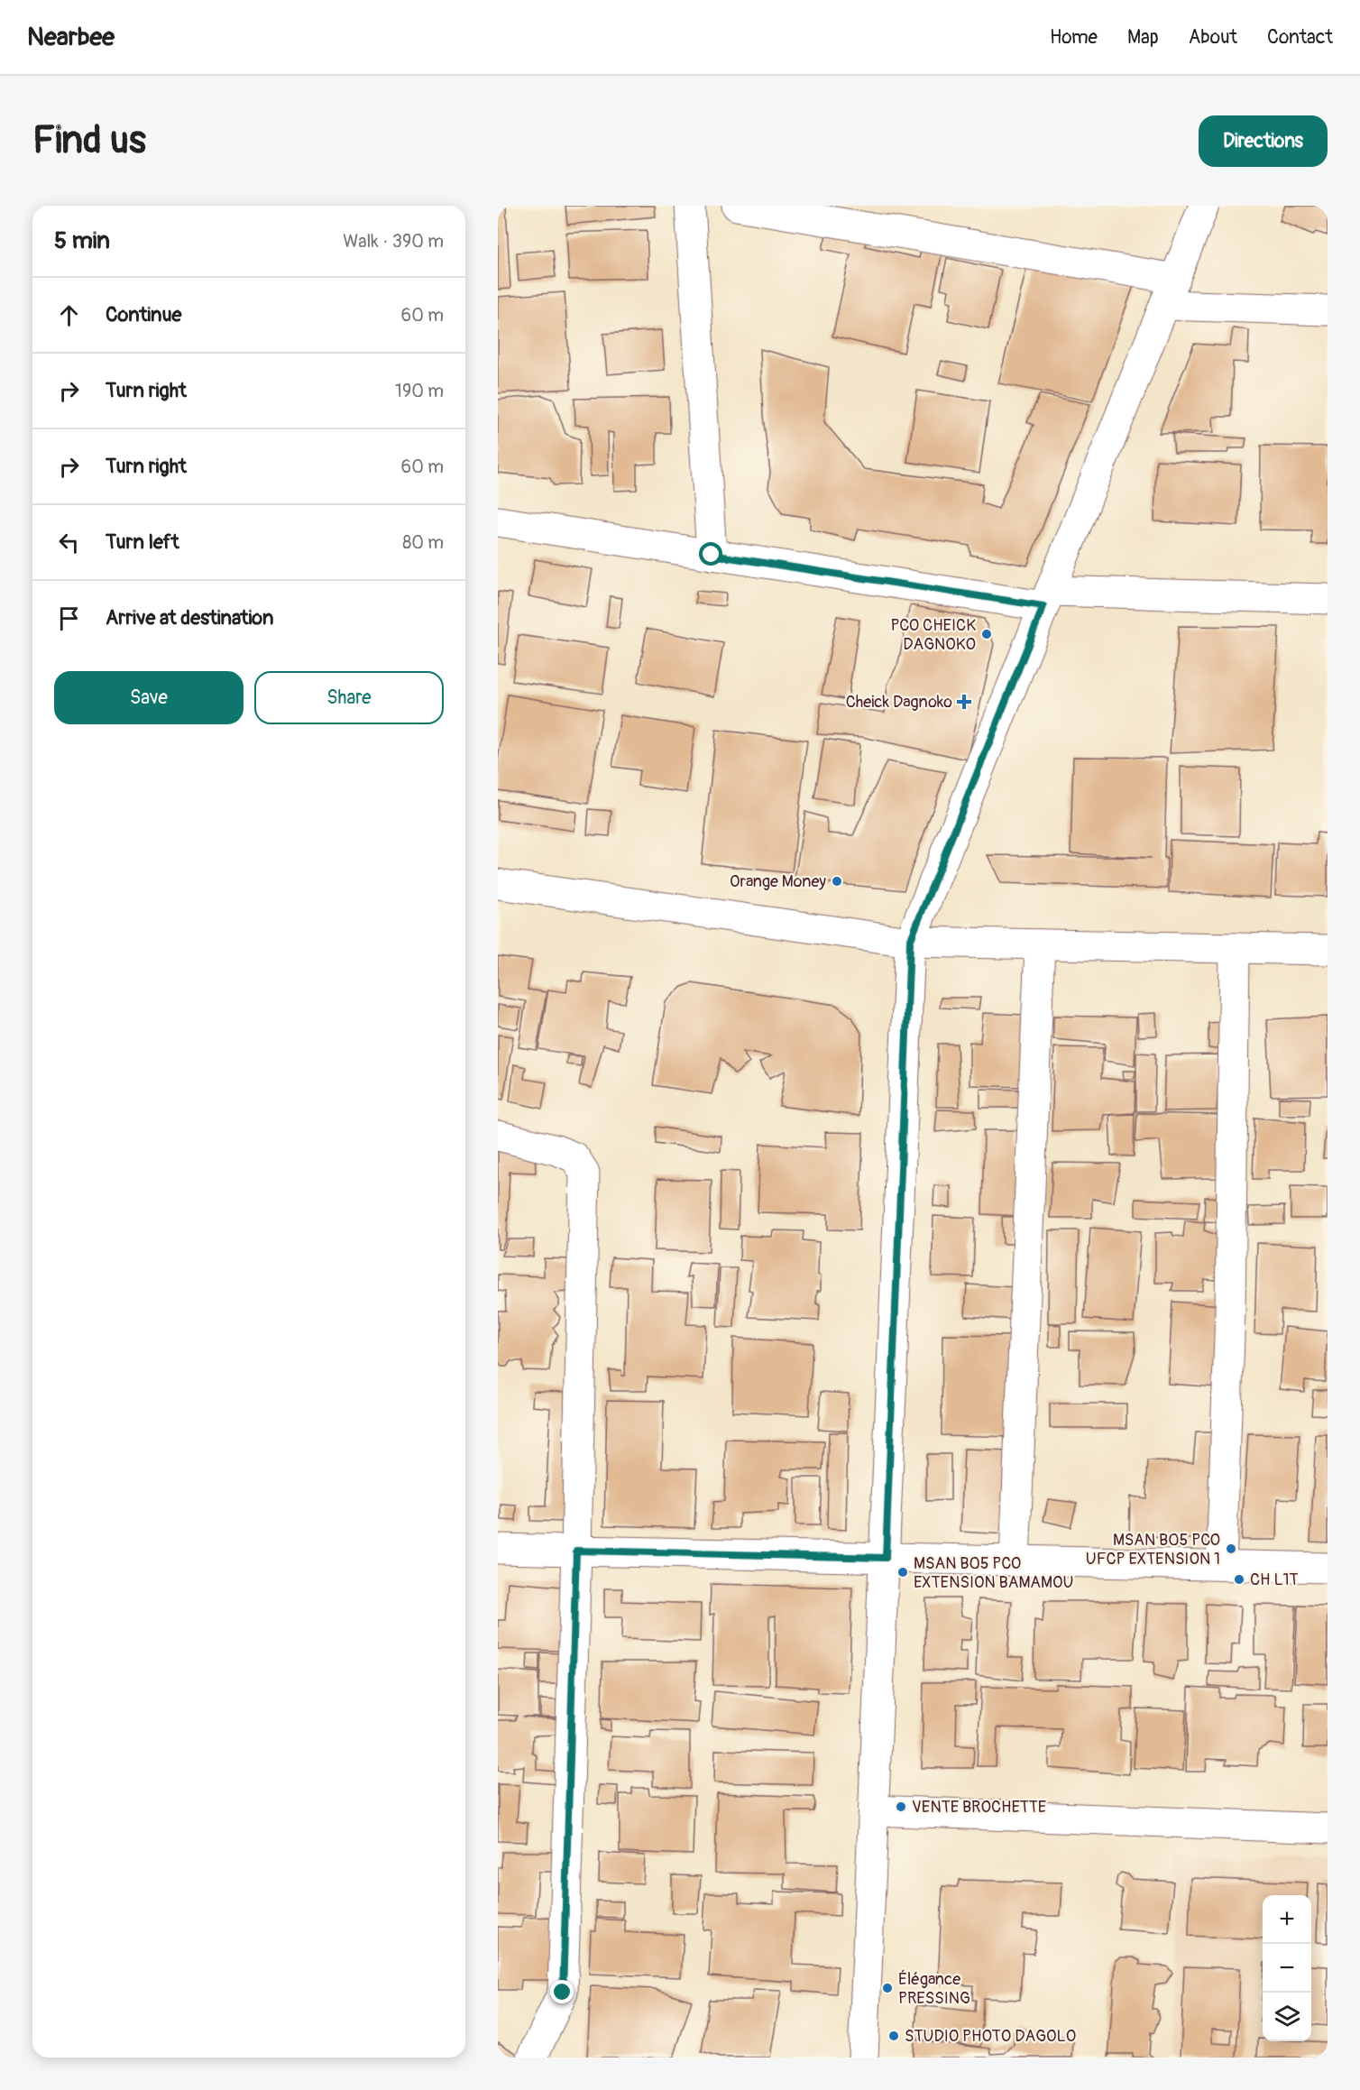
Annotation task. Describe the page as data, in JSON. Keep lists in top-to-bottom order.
{
  "places": {
    "other": [
      "PCO CHEICK DAGNOKO",
      "Orange Money",
      "MSAN B05 PCO UFCP EXTENSION 1",
      "MSAN B05 PCO EXTENSION BAMAMOU",
      "CH L1T",
      "VENTE BROCHETTE",
      "Élégance PRESSING",
      "STUDIO PHOTO DAGOLO"
    ],
    "health": ["Cheick Dagnoko"]
  },
  "page": {
    "header": "Nearbee",
    "nav": [
      "Home",
      "Map",
      "About",
      "Contact"
    ],
    "buttons": [
      "Directions",
      ["Save", "Share"]
    ],
    "title": "Find us",
    "heading": ["5 min", "Walk · 390 m"],
    "list": [
      ["Continue", "60 m"],
      ["Turn right", "190 m"],
      ["Turn right", "60 m"],
      ["Turn left", "80 m"],
      "Arrive at destination"
    ],
    "map_buttons": ["+", "−"]
  }
}
